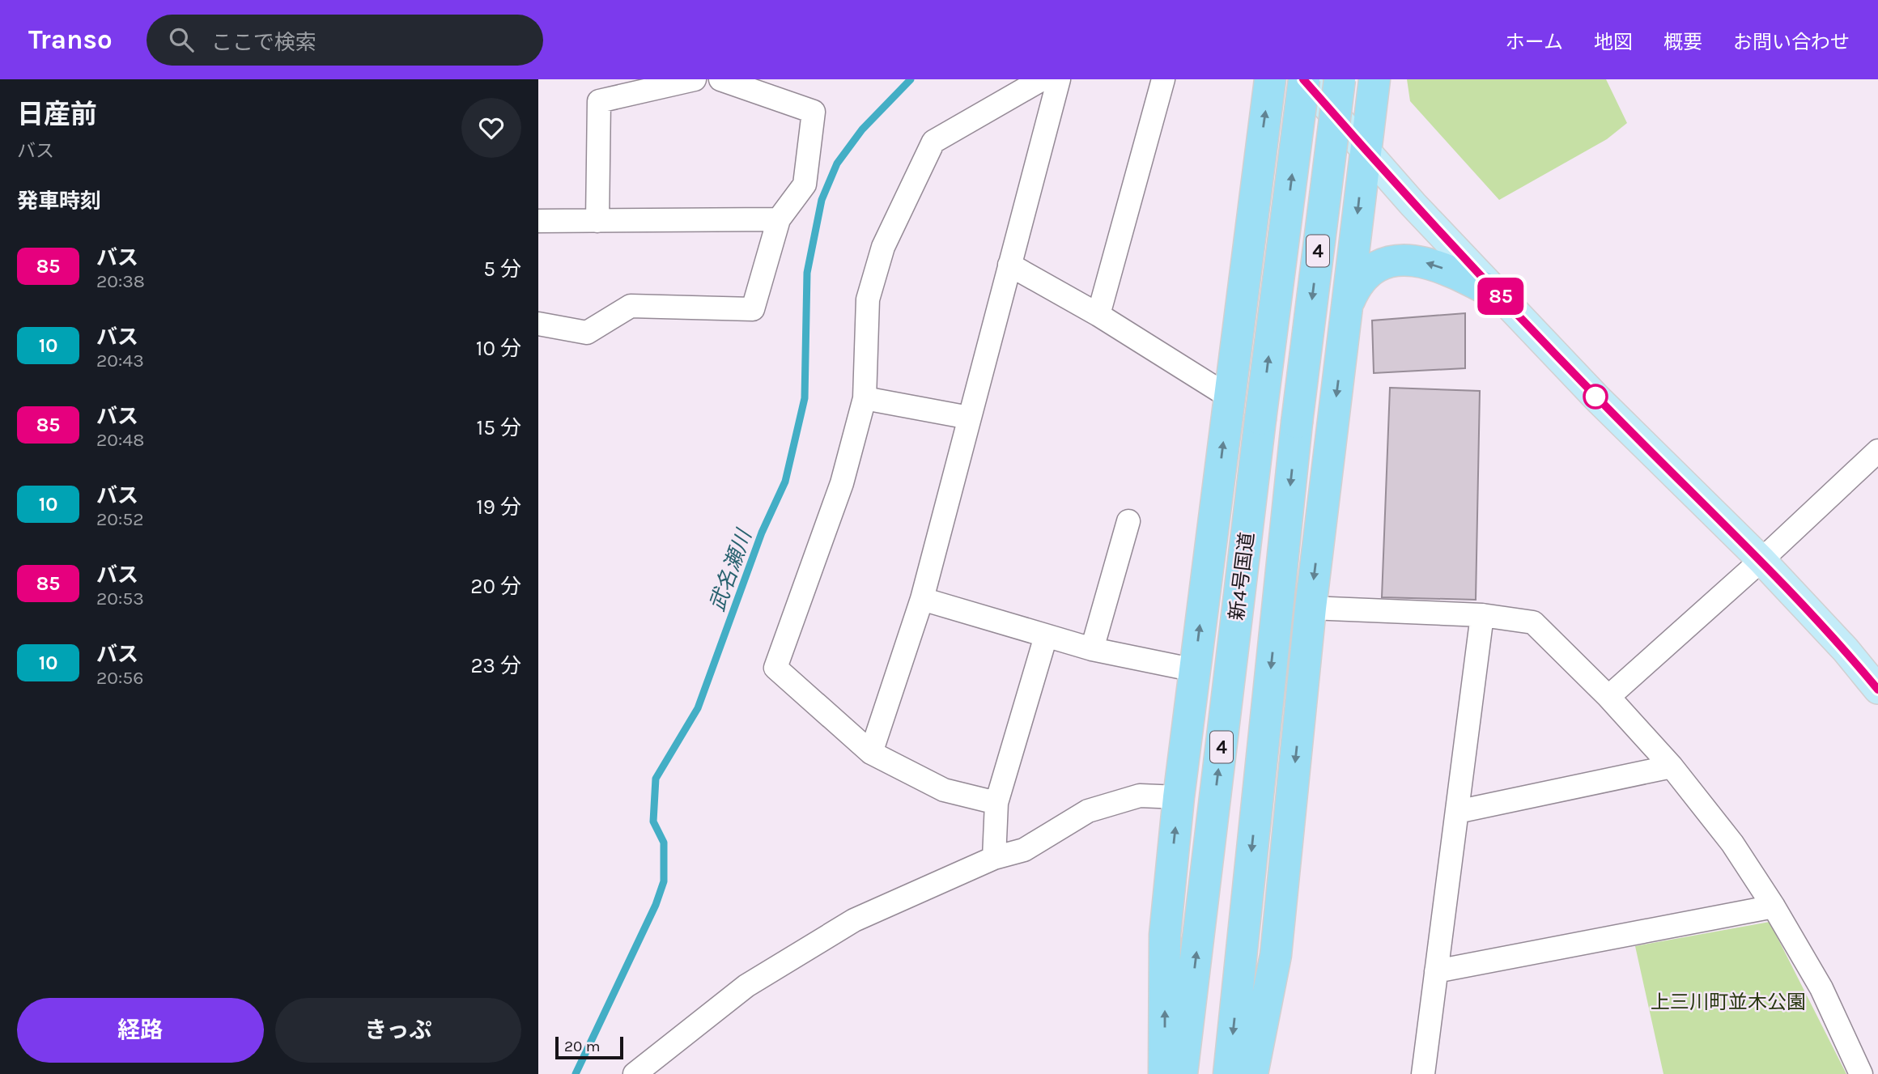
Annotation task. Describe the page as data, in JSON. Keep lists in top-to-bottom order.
{
  "streets": {
    "highway": ["4", "新4号国道"]
  },
  "water": ["武名瀬川"],
  "parks": ["上三川町並木公園"],
  "lines": ["bus line 85"],
  "scale_bar": "20 m",
  "page": {
    "header": "Transo",
    "search": "ここで検索",
    "nav": [
      "ホーム",
      "地図",
      "概要",
      "お問い合わせ"
    ],
    "heading": [
      ["日産前", "バス"],
      "発車時刻"
    ],
    "on_map": "85",
    "list": [
      {
        "mark": "85",
        "name": "バス",
        "note": "20:38",
        "value": "5 分"
      },
      {
        "mark": "10",
        "name": "バス",
        "note": "20:43",
        "value": "10 分"
      },
      {
        "mark": "85",
        "name": "バス",
        "note": "20:48",
        "value": "15 分"
      },
      {
        "mark": "10",
        "name": "バス",
        "note": "20:52",
        "value": "19 分"
      },
      {
        "mark": "85",
        "name": "バス",
        "note": "20:53",
        "value": "20 分"
      },
      {
        "mark": "10",
        "name": "バス",
        "note": "20:56",
        "value": "23 分"
      }
    ],
    "buttons": ["経路", "きっぷ"],
    "scale": "20 m"
  }
}
